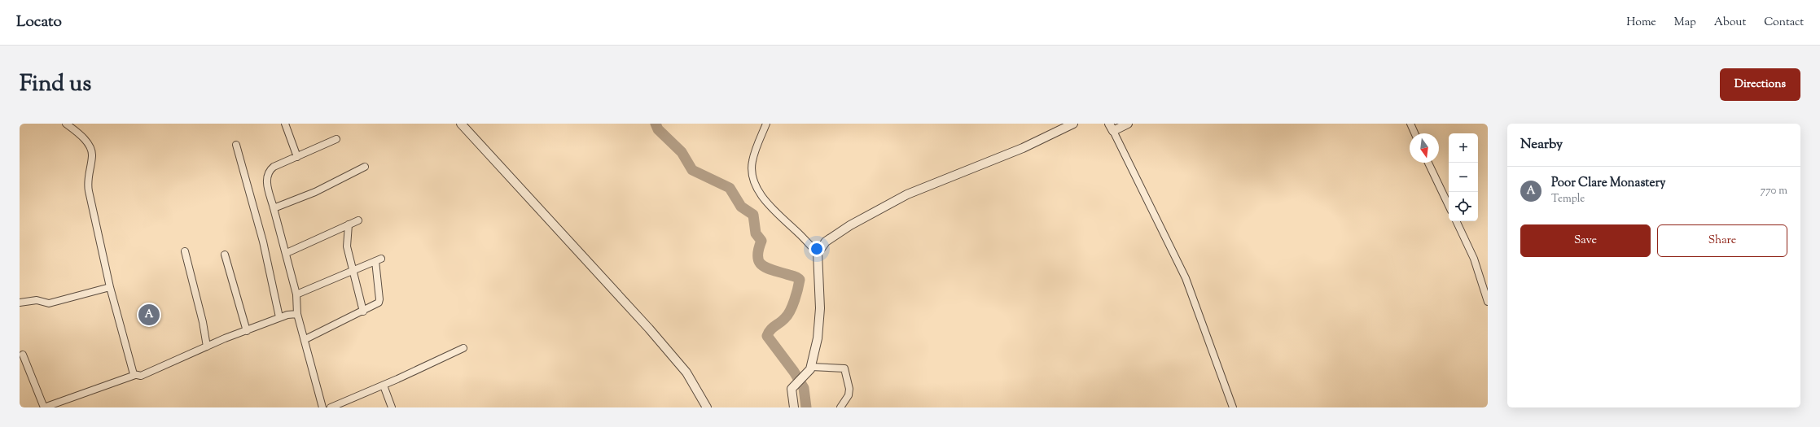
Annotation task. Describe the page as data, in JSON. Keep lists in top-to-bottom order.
{
  "north": "bottom",
  "page": {
    "header": "Locato",
    "nav": [
      "Home",
      "Map",
      "About",
      "Contact"
    ],
    "title": "Find us",
    "buttons": [
      "Directions",
      ["Save", "Share"]
    ],
    "heading": "Nearby",
    "map_buttons": ["+", "−"],
    "list": [
      {
        "mark": "A",
        "name": "Poor Clare Monastery",
        "note": "Temple",
        "value": "770 m"
      }
    ],
    "pins": "A"
  }
}
